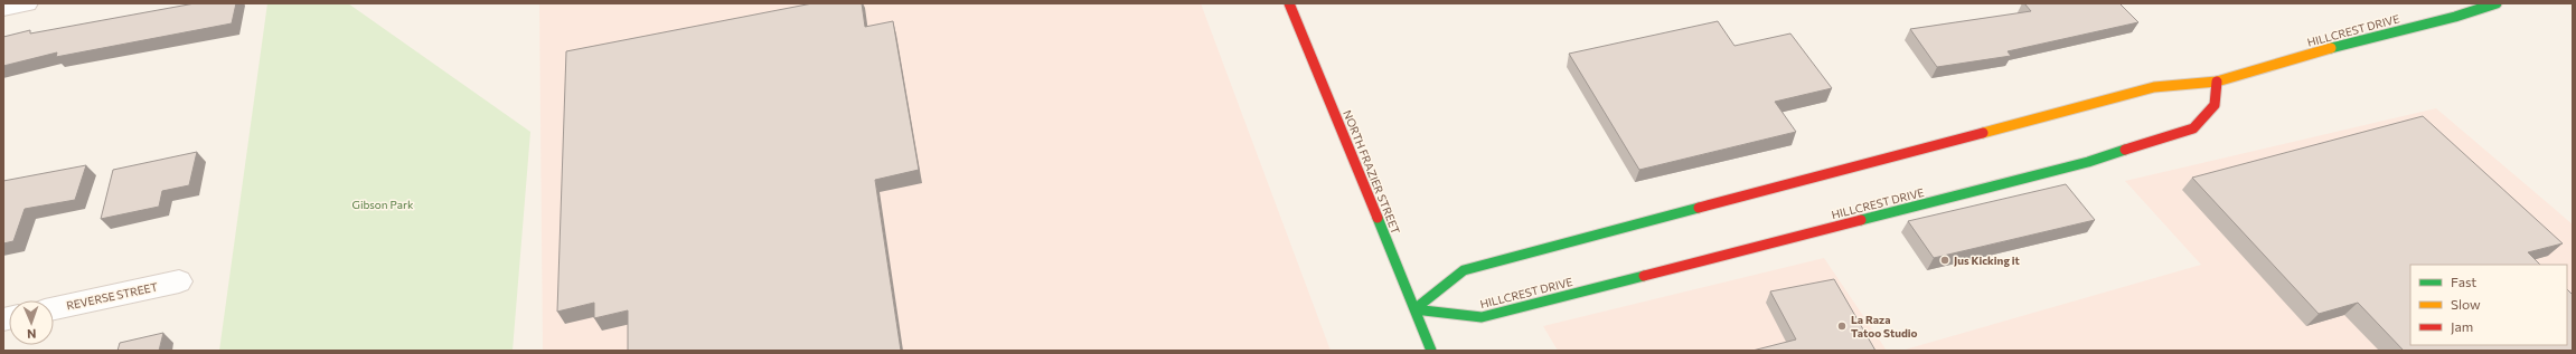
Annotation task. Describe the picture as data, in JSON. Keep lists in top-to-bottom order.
{
  "streets": {
    "street": ["HILLCREST DRIVE", "NORTH FRAZIER STREET", "REVERSE STREET"]
  },
  "crossings": [
    ["HILLCREST DRIVE", "NORTH FRAZIER STREET"]
  ],
  "parks": ["Gibson Park"],
  "places": ["Jus Kicking it", "La Raza Tatoo Studio"],
  "legend": ["Fast", "Slow", "Jam"],
  "north": "bottom"
}
